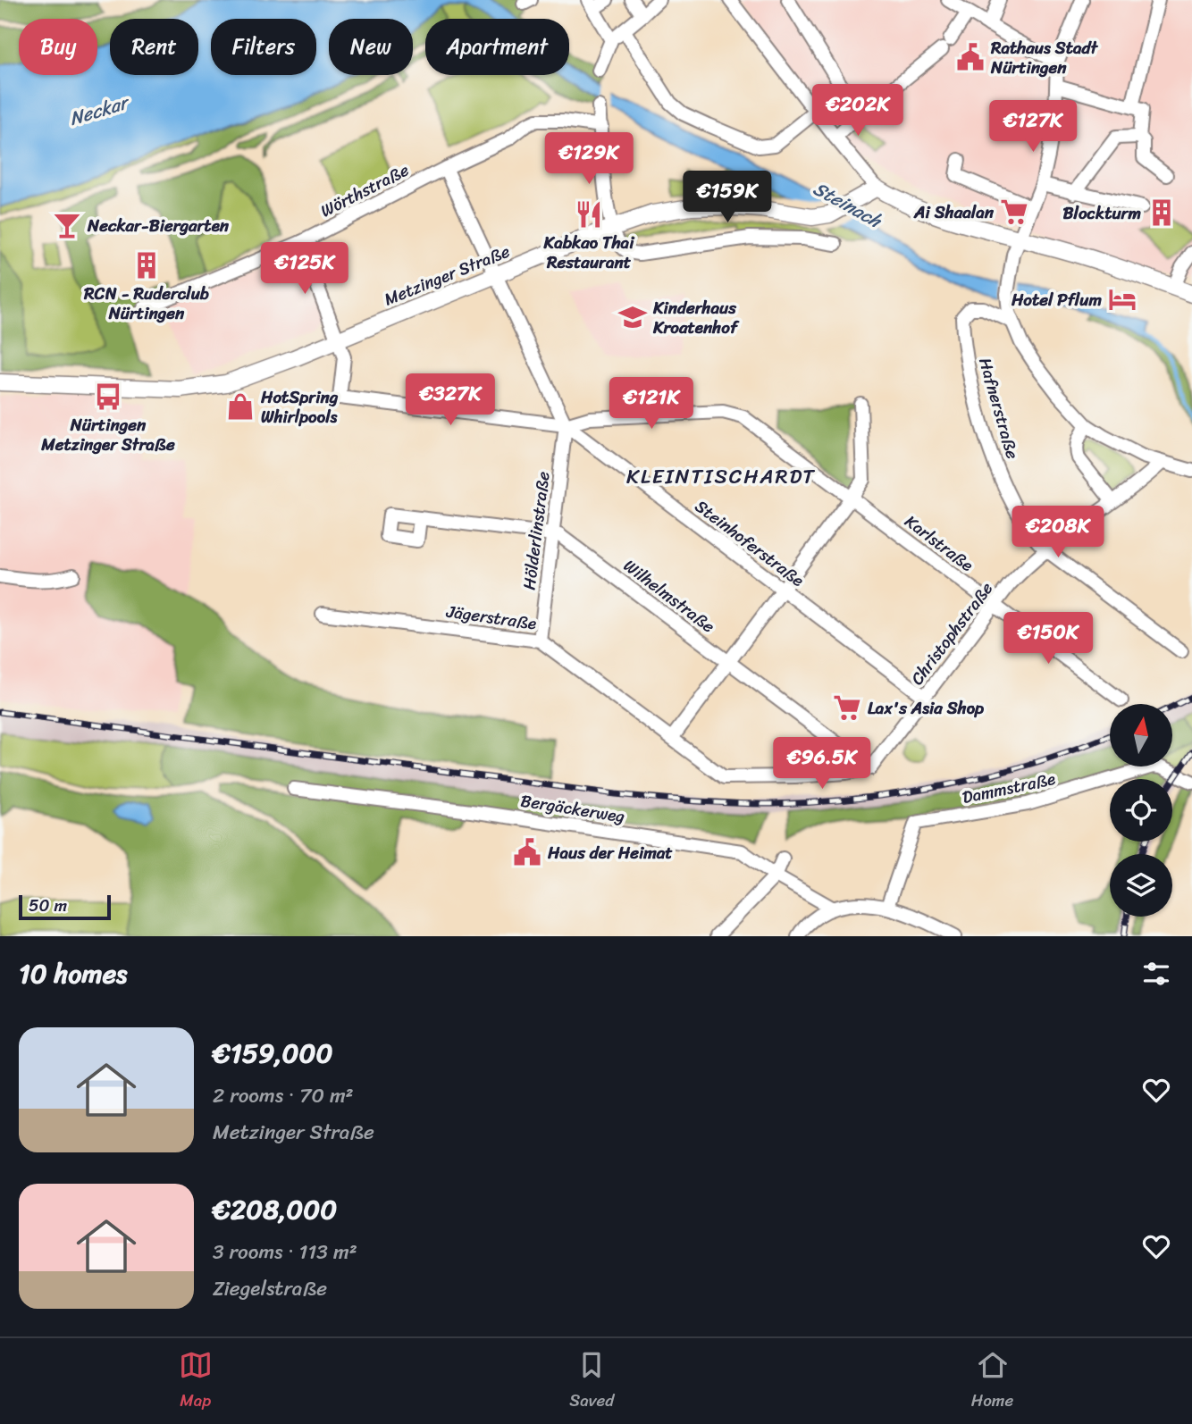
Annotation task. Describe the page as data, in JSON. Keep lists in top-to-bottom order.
{
  "streets": {
    "main road": ["Metzinger Straße"],
    "street": [
      "Wörthstraße",
      "Hafnerstraße",
      "Hölderlinstraße",
      "Steinhoferstraße",
      "Karlstraße",
      "Wilhelmstraße",
      "Jägerstraße",
      "Christophstraße",
      "Dammstraße",
      "Bergäckerweg"
    ]
  },
  "crossings": [
    ["Wörthstraße", "Steinhoferstraße"],
    ["Metzinger Straße", "Steinhoferstraße"],
    ["Hafnerstraße", "Christophstraße"],
    ["Hölderlinstraße", "Steinhoferstraße"],
    ["Hölderlinstraße", "Karlstraße"],
    ["Hölderlinstraße", "Wilhelmstraße"],
    ["Hölderlinstraße", "Jägerstraße"],
    ["Steinhoferstraße", "Karlstraße"],
    ["Steinhoferstraße", "Christophstraße"],
    ["Karlstraße", "Christophstraße"],
    ["Wilhelmstraße", "Jägerstraße"],
    ["Wilhelmstraße", "Christophstraße"],
    ["Jägerstraße", "Christophstraße"]
  ],
  "districts": ["KLEINTISCHARDT"],
  "water": ["Neckar", "Steinach"],
  "places": {
    "public building": ["Rathaus Stadt Nürtingen", "Haus der Heimat"],
    "supermarket": ["Ai Shaalan", "Lax's Asia Shop"],
    "building": ["Blockturm", "RCN - Ruderclub Nürtingen"],
    "restaurant": ["Kabkao Thai Restaurant"],
    "bar": ["Neckar-Biergarten"],
    "hotel": ["Hotel Pflum"],
    "school or university": ["Kinderhaus Kroatenhof"],
    "bus stop": ["Nürtingen Metzinger Straße"],
    "shop": ["HotSpring Whirlpools"]
  },
  "scale_bar": "50 m",
  "north": "top",
  "page": {
    "chip": [
      "Buy",
      "Rent",
      "Filters",
      "New",
      "Apartment"
    ],
    "price": [
      "€202K",
      "€127K",
      "€129K",
      "€159K",
      "€125K",
      "€327K",
      "€121K",
      "€208K",
      "€150K",
      "€96.5K"
    ],
    "scale": "50 m",
    "heading": "10 homes",
    "list": [
      {
        "name": "€159,000",
        "note": "2 rooms · 70 m² · Metzinger Straße"
      },
      {
        "name": "€208,000",
        "note": "3 rooms · 113 m² · Ziegelstraße"
      }
    ],
    "tabs": ["Map", "Saved", "Home"]
  }
}
